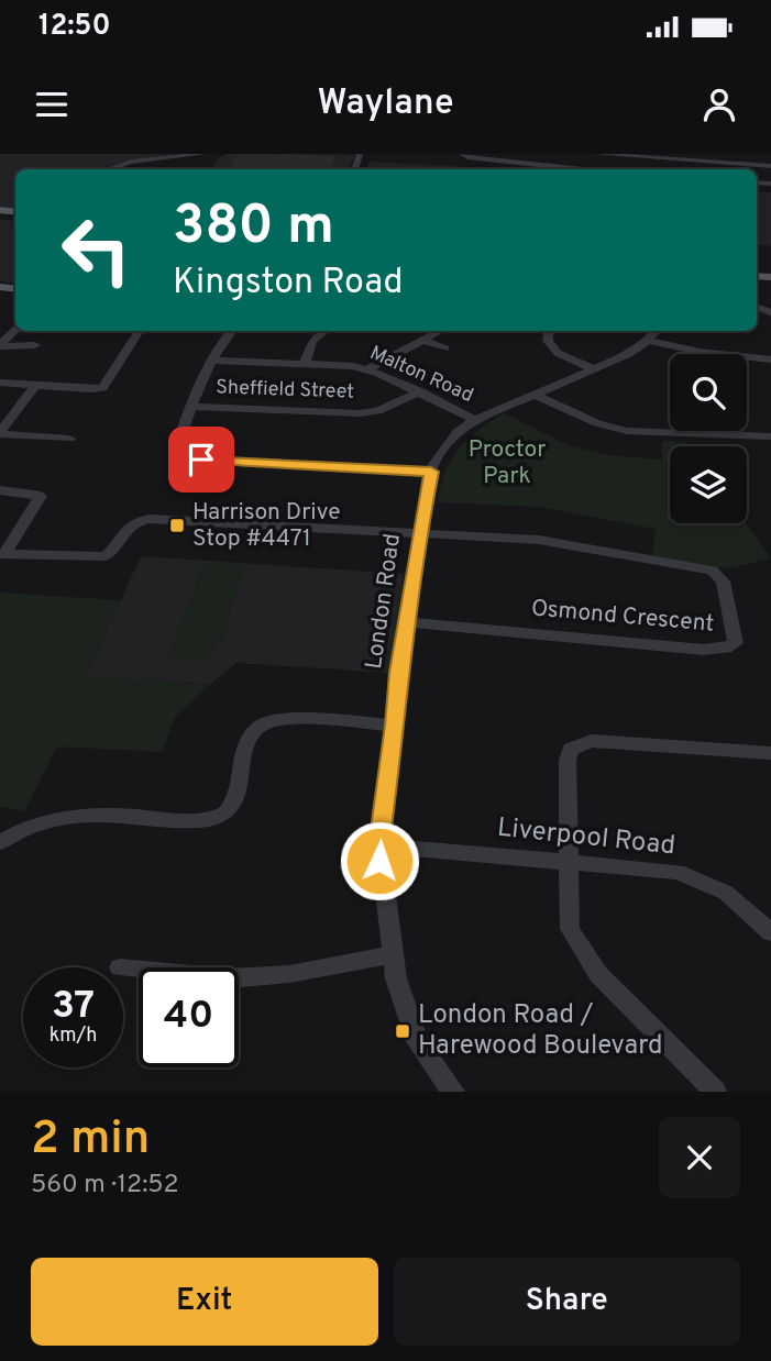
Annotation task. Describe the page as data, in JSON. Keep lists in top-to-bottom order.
{
  "streets": {
    "street": [
      "Malton Road",
      "Sheffield Street",
      "London Road",
      "Osmond Crescent",
      "Liverpool Road"
    ]
  },
  "crossings": [
    ["Malton Road", "Sheffield Street"],
    ["Malton Road", "London Road"],
    ["London Road", "Osmond Crescent"],
    ["London Road", "Liverpool Road"]
  ],
  "parks": ["Proctor Park"],
  "places": {
    "transit": ["Harrison Drive Stop #4471", "London Road / Harewood Boulevard"]
  },
  "page": {
    "status": "12:50",
    "header": "Waylane",
    "turn": ["380 m", "Kingston Road"],
    "speed": "37 km/h",
    "limit": "40",
    "heading": ["2 min", "560 m · 12:52"],
    "buttons": ["Exit", "Share"]
  }
}
